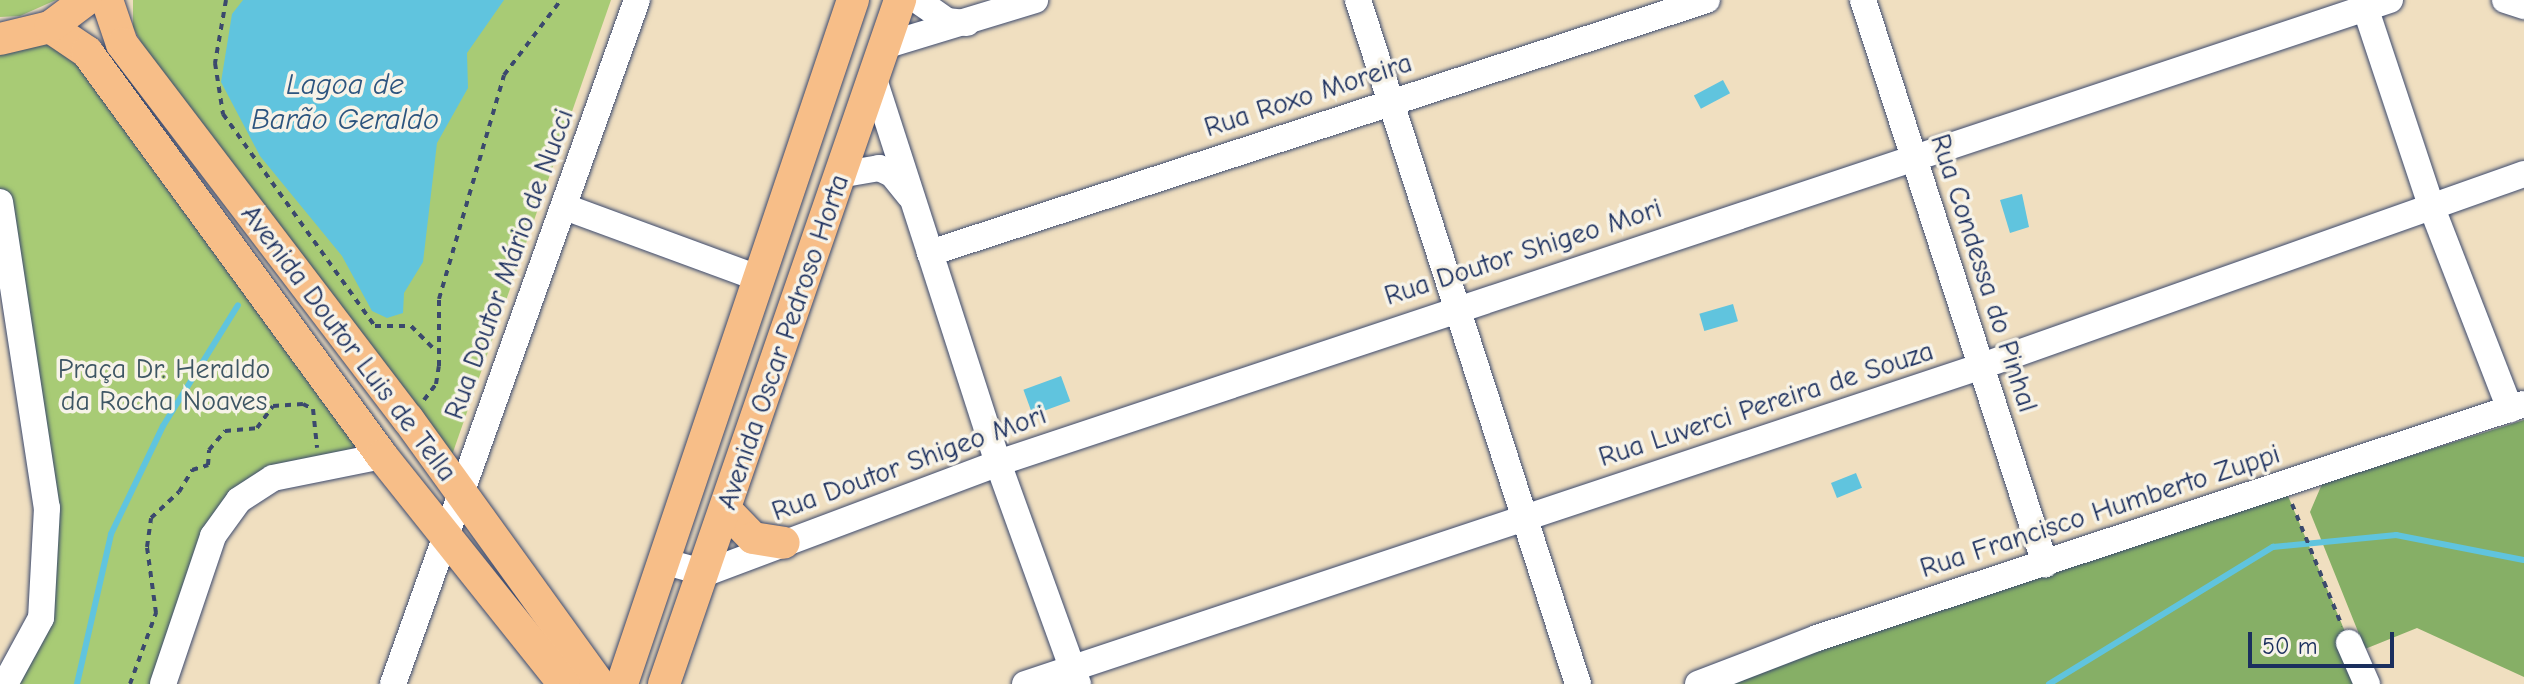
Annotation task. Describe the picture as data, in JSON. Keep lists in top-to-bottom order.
{
  "streets": {
    "main road": ["Avenida Oscar Pedroso Horta", "Avenida Doutor Luis de Tella"],
    "street": [
      "Rua Roxo Moreira",
      "Rua Doutor Shigeo Mori",
      "Rua Doutor Mário de Nucci",
      "Rua Condessa do Pinhal",
      "Rua Luverci Pereira de Souza",
      "Rua Francisco Humberto Zuppi"
    ]
  },
  "crossings": [
    ["Rua Doutor Shigeo Mori", "Rua Condessa do Pinhal"],
    ["Rua Doutor Shigeo Mori", "Avenida Oscar Pedroso Horta"],
    ["Rua Doutor Mário de Nucci", "Avenida Doutor Luis de Tella"],
    ["Rua Condessa do Pinhal", "Rua Luverci Pereira de Souza"],
    ["Rua Condessa do Pinhal", "Rua Francisco Humberto Zuppi"]
  ],
  "water": ["Lagoa de Barão Geraldo"],
  "parks": ["Praça Dr. Heraldo da Rocha Noaves"],
  "scale_bar": "50 m"
}
